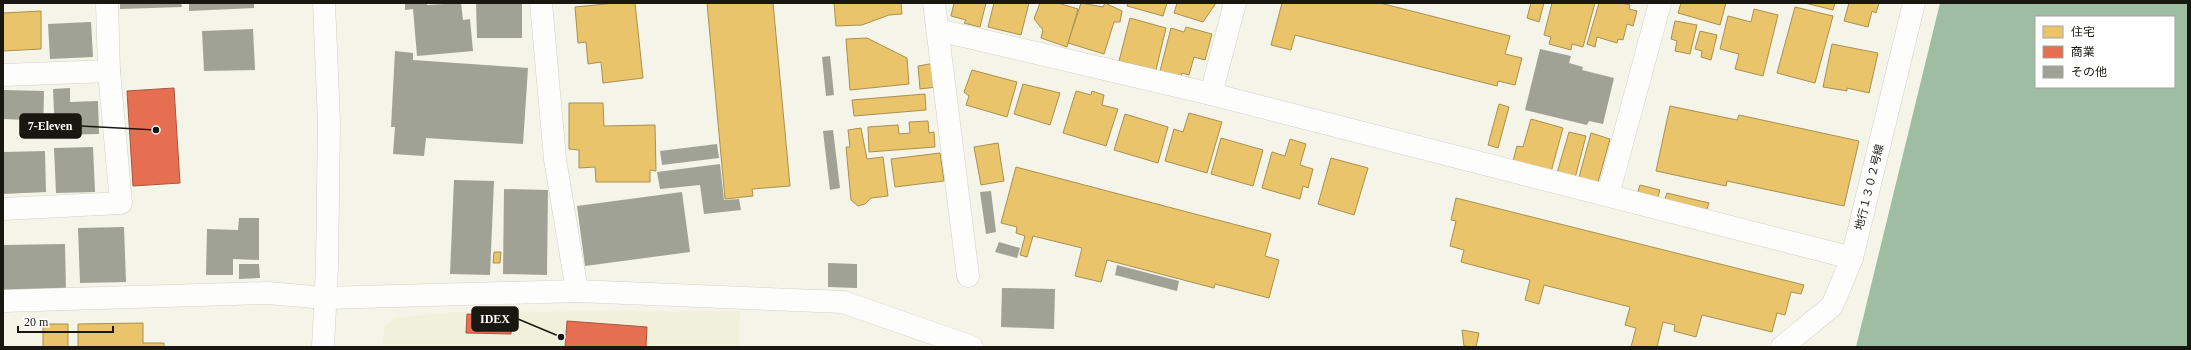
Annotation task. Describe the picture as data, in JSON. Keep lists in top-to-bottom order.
{
  "streets": {
    "street": ["地行１３０２号線"]
  },
  "places": ["7-Eleven", "IDEX"],
  "legend": ["住宅", "商業", "その他"],
  "scale_bar": "20 m"
}
